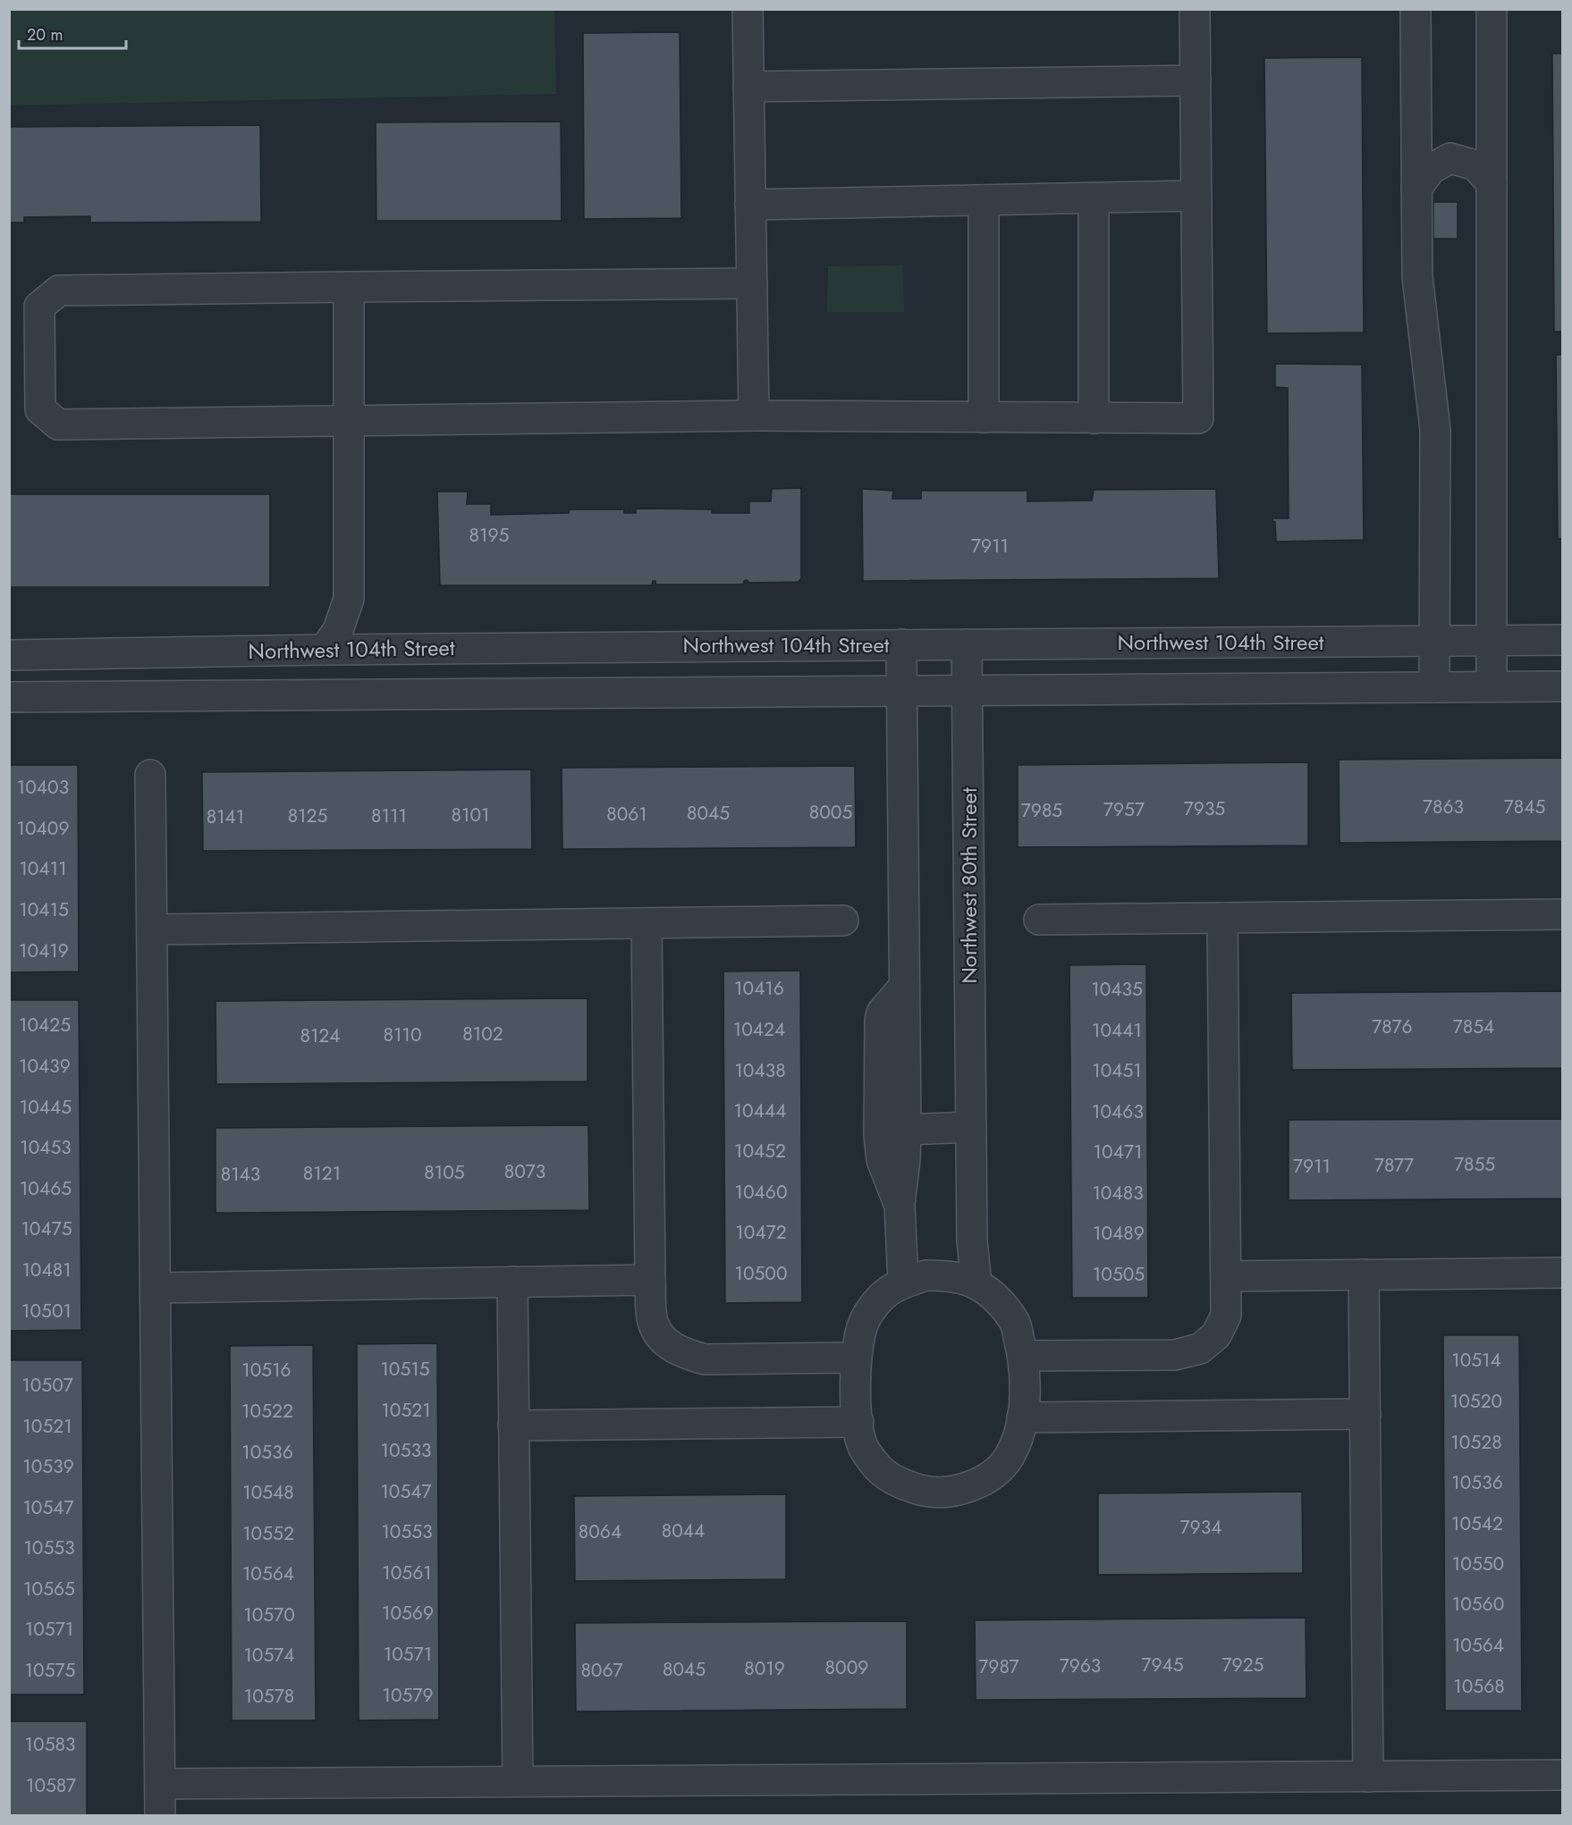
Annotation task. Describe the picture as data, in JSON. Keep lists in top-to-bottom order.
{
  "streets": {
    "street": ["Northwest 104th Street", "Northwest 80th Street"]
  },
  "crossings": [
    ["Northwest 104th Street", "Northwest 80th Street"]
  ],
  "house_numbers": [
    "8195",
    "7911",
    "10403",
    "7863",
    "7845",
    "7935",
    "7957",
    "7985",
    "8005",
    "8045",
    "8061",
    "8101",
    "8125",
    "8111",
    "8141",
    "10409",
    "10411",
    "10415",
    "10419",
    "10416",
    "10435",
    "10425",
    "7876",
    "7854",
    "10424",
    "10441",
    "8102",
    "8110",
    "8124",
    "10439",
    "10438",
    "10451",
    "10445",
    "10444",
    "10463",
    "10453",
    "10452",
    "10471",
    "7855",
    "7877",
    "7911",
    "8073",
    "8105",
    "8121",
    "8143",
    "10465",
    "10460",
    "10483",
    "10475",
    "10472",
    "10489",
    "10481",
    "10500",
    "10505",
    "10501",
    "10514",
    "10515",
    "10516",
    "10507",
    "10520",
    "10521",
    "10522",
    "10521",
    "10528",
    "10533",
    "10536",
    "10539",
    "10536",
    "10547",
    "10548",
    "10547",
    "10542",
    "7934",
    "8044",
    "10553",
    "8064",
    "10552",
    "10553",
    "10550",
    "10561",
    "10564",
    "10565",
    "10560",
    "10569",
    "10570",
    "10571",
    "10564",
    "10571",
    "10574",
    "7945",
    "7925",
    "7963",
    "7987",
    "8009",
    "8019",
    "8045",
    "10575",
    "8067",
    "10568",
    "10579",
    "10578",
    "10583",
    "10587"
  ],
  "scale_bar": "20 m"
}
